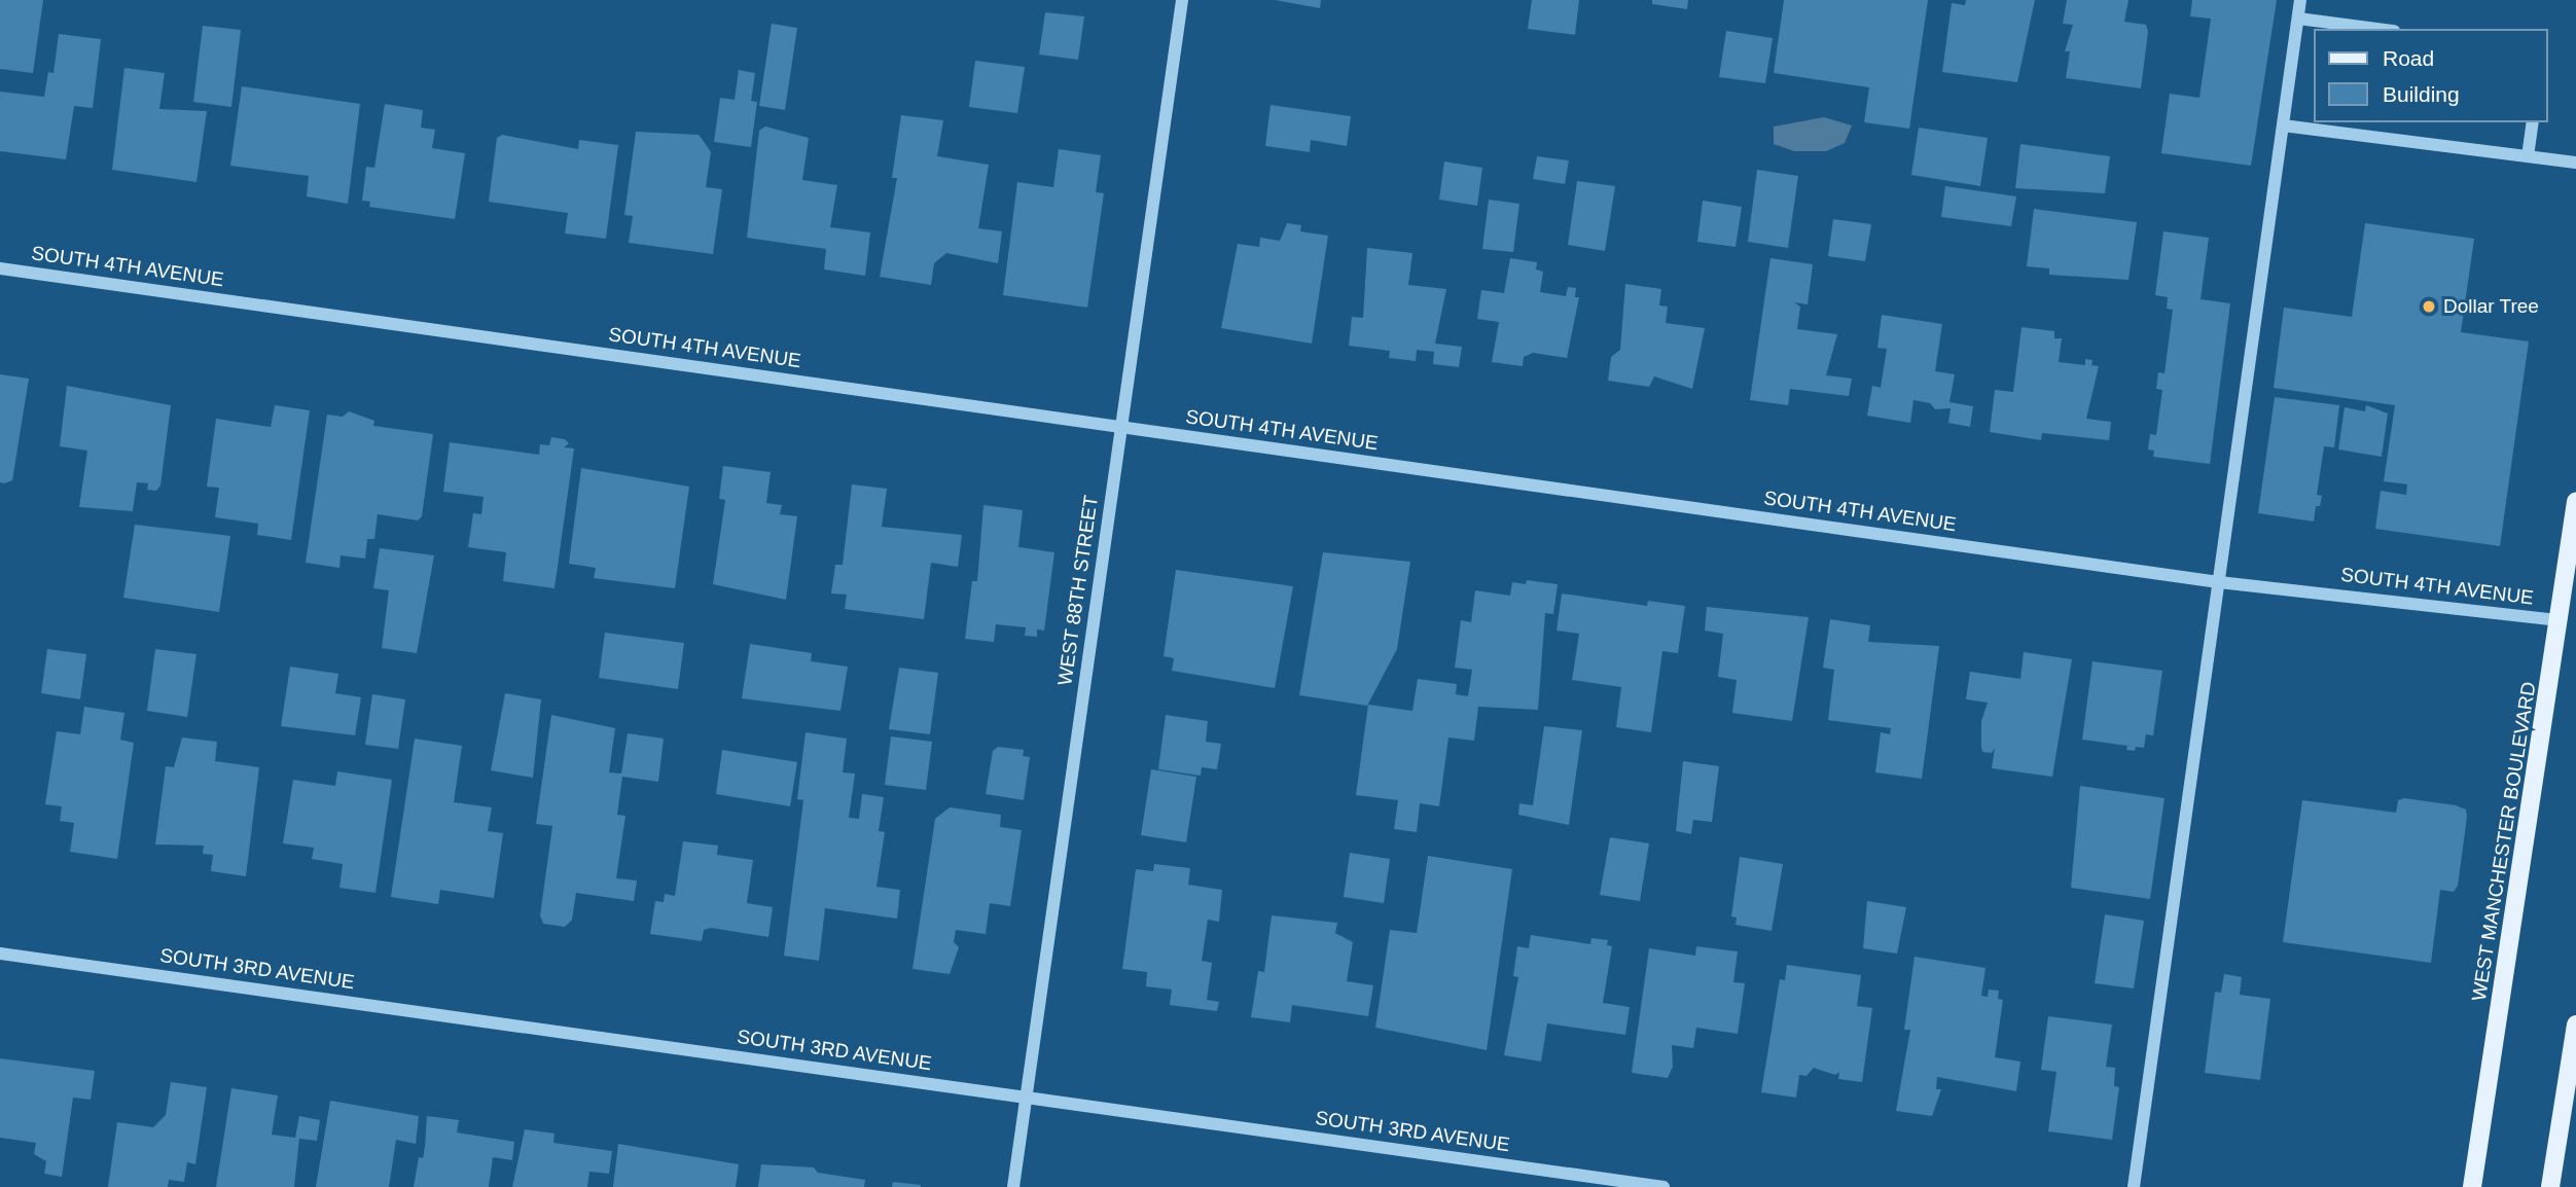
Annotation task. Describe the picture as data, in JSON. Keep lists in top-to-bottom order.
{
  "streets": {
    "main road": ["WEST MANCHESTER BOULEVARD"],
    "street": ["SOUTH 4TH AVENUE", "WEST 88TH STREET", "SOUTH 3RD AVENUE"]
  },
  "crossings": [
    ["SOUTH 4TH AVENUE", "WEST 88TH STREET"],
    ["SOUTH 4TH AVENUE", "WEST MANCHESTER BOULEVARD"],
    ["WEST 88TH STREET", "SOUTH 3RD AVENUE"]
  ],
  "places": ["Dollar Tree"],
  "legend": ["Road", "Building"]
}
